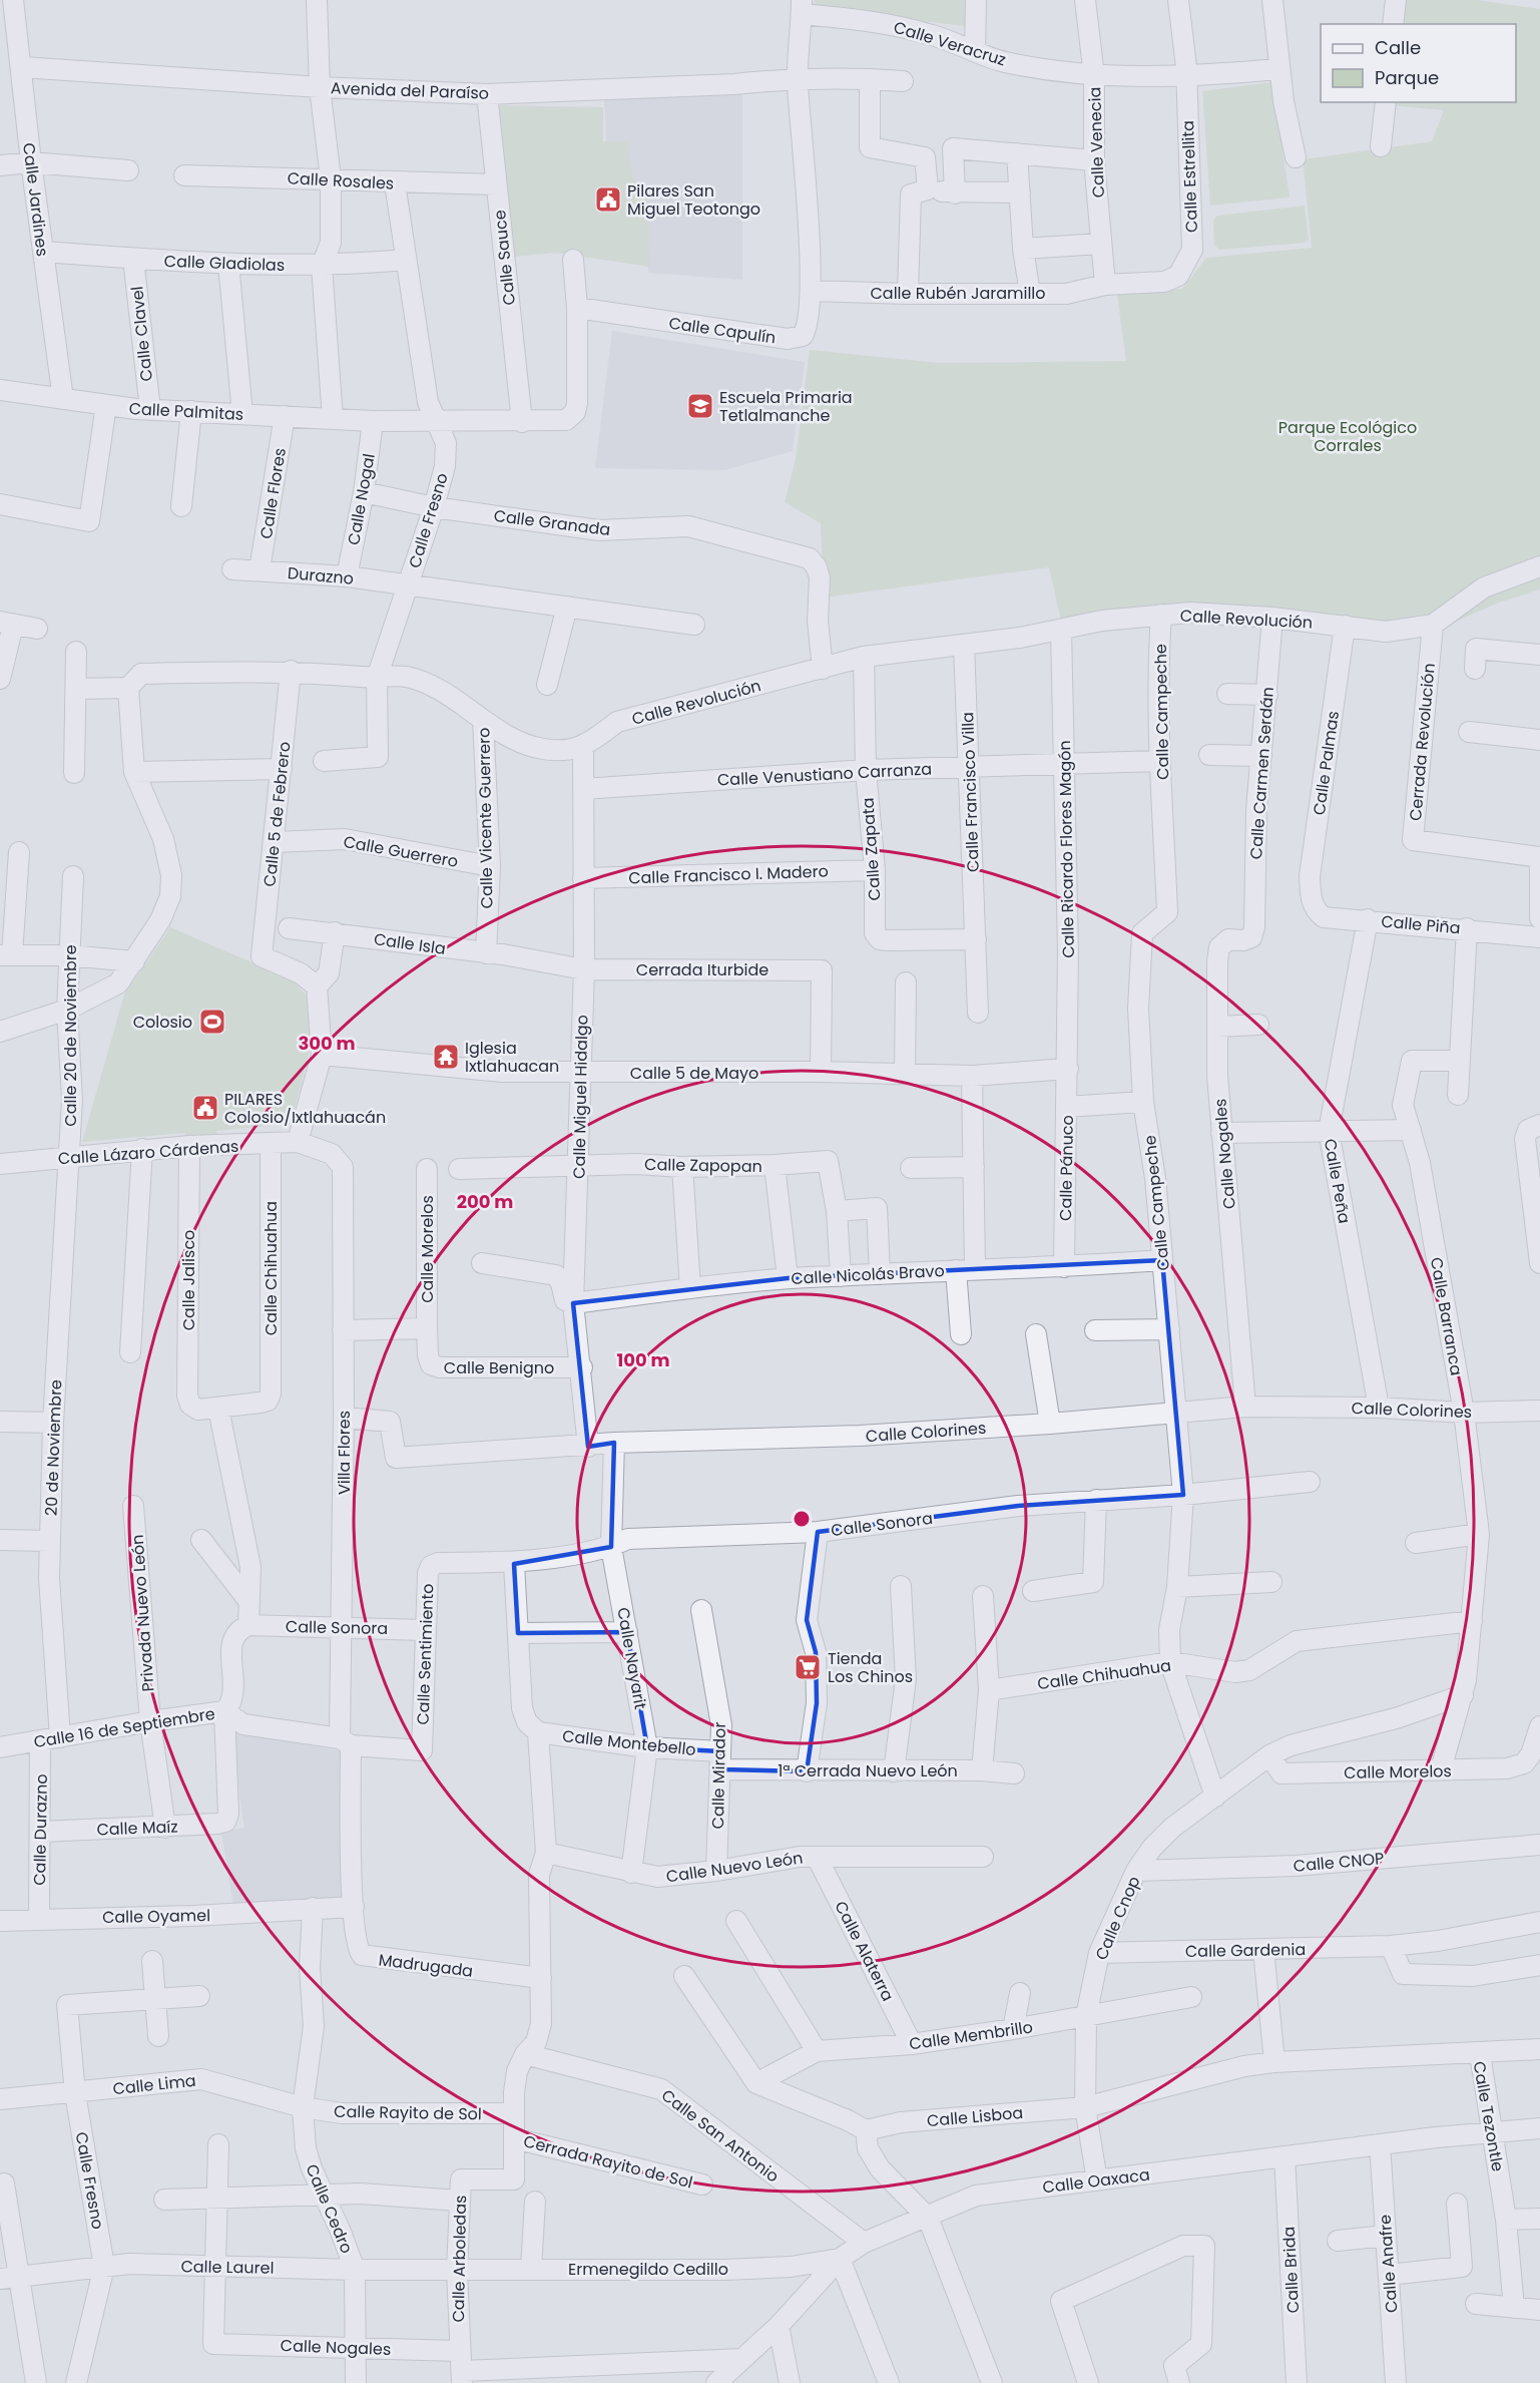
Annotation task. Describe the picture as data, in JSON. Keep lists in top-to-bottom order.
{
  "streets": {
    "street": [
      "Calle Veracruz",
      "Avenida del Paraíso",
      "Calle Venecia",
      "Calle Estrellita",
      "Calle Rosales",
      "Calle Jardines",
      "Calle Sauce",
      "Calle Gladiolas",
      "Calle Rubén Jaramillo",
      "Calle Capulín",
      "Calle Clavel",
      "Calle Palmitas",
      "Calle Flores",
      "Calle Nogal",
      "Calle Fresno",
      "Calle Granada",
      "Durazno",
      "Calle Revolución",
      "Calle Campeche",
      "Cerrada Revolución",
      "Calle Palmas",
      "Calle Carmen Serdán",
      "Calle Venustiano Carranza",
      "Calle Francisco Villa",
      "Calle 5 de Febrero",
      "Calle Vicente Guerrero",
      "Calle Zapata",
      "Calle Ricardo Flores Magón",
      "Calle Guerrero",
      "Calle Francisco I. Madero",
      "Calle Piña",
      "Calle Isla",
      "Cerrada Iturbide",
      "Calle 20 de Noviembre",
      "Calle 5 de Mayo",
      "Calle Miguel Hidalgo",
      "Calle Lázaro Cárdenas",
      "Calle Nogales",
      "Calle Zapopan",
      "Calle Pánuco",
      "Calle Peña",
      "Calle Morelos",
      "Calle Chihuahua",
      "Calle Nicolás Bravo",
      "Calle Jalisco",
      "Calle Barranca",
      "Calle Benigno",
      "Calle Colorines",
      "20 de Noviembre",
      "Villa Flores",
      "Calle Sonora",
      "Privada Nuevo León",
      "Calle Sentimiento",
      "Calle Nayarit",
      "Calle 16 de Septiembre",
      "Calle Montebello",
      "1ª Cerrada Nuevo León",
      "Calle Mirador",
      "Calle Maíz",
      "Calle Durazno",
      "Calle CNOP",
      "Calle Nuevo León",
      "Calle Oyamel",
      "Calle Cnop",
      "Calle Gardenia",
      "Calle Alaterra",
      "Madrugada",
      "Calle Membrillo",
      "Calle Lima",
      "Calle Rayito de Sol",
      "Calle Lisboa",
      "Calle Tezontle",
      "Calle San Antonio",
      "Cerrada Rayito de Sol",
      "Calle Oaxaca",
      "Calle Cedro",
      "Calle Arboledas",
      "Calle Anafre",
      "Calle Laurel",
      "Ermenegildo Cedillo",
      "Calle Brida"
    ]
  },
  "crossings": [
    ["Calle Veracruz", "Calle Venecia"],
    ["Calle Veracruz", "Calle Estrellita"],
    ["Calle Veracruz", "Calle Capulín"],
    ["Avenida del Paraíso", "Calle Jardines"],
    ["Avenida del Paraíso", "Calle Sauce"],
    ["Avenida del Paraíso", "Calle Capulín"],
    ["Calle Venecia", "Calle Estrellita"],
    ["Calle Venecia", "Calle Rubén Jaramillo"],
    ["Calle Estrellita", "Calle Rubén Jaramillo"],
    ["Calle Rosales", "Calle Sauce"],
    ["Calle Rosales", "Calle Fresno"],
    ["Calle Jardines", "Calle Gladiolas"],
    ["Calle Jardines", "Calle Palmitas"],
    ["Calle Gladiolas", "Calle Clavel"],
    ["Calle Gladiolas", "Calle Fresno"],
    ["Calle Rubén Jaramillo", "Calle Capulín"],
    ["Calle Clavel", "Calle Palmitas"],
    ["Calle Palmitas", "Calle Flores"],
    ["Calle Palmitas", "Calle Nogal"],
    ["Calle Flores", "Durazno"],
    ["Calle Nogal", "Calle Granada"],
    ["Calle Nogal", "Durazno"],
    ["Calle Fresno", "Calle Granada"],
    ["Calle Fresno", "Durazno"],
    ["Calle Fresno", "Calle Lima"],
    ["Calle Fresno", "Calle Laurel"],
    ["Calle Granada", "Calle Revolución"],
    ["Calle Revolución", "Calle Campeche"],
    ["Calle Revolución", "Cerrada Revolución"],
    ["Calle Revolución", "Calle Palmas"],
    ["Calle Revolución", "Calle Carmen Serdán"],
    ["Calle Revolución", "Calle Francisco Villa"],
    ["Calle Revolución", "Calle Zapata"],
    ["Calle Revolución", "Calle Ricardo Flores Magón"],
    ["Calle Revolución", "Calle Miguel Hidalgo"],
    ["Calle Campeche", "Calle Venustiano Carranza"],
    ["Calle Campeche", "Calle Chihuahua"],
    ["Calle Campeche", "Calle Nicolás Bravo"],
    ["Calle Campeche", "Calle Colorines"],
    ["Calle Campeche", "Calle Sonora"],
    ["Calle Campeche", "Calle Cnop"],
    ["Calle Palmas", "Calle Piña"],
    ["Calle Carmen Serdán", "Calle Nogales"],
    ["Calle Venustiano Carranza", "Calle Francisco Villa"],
    ["Calle Venustiano Carranza", "Calle Zapata"],
    ["Calle Venustiano Carranza", "Calle Ricardo Flores Magón"],
    ["Calle Venustiano Carranza", "Calle Miguel Hidalgo"],
    ["Calle Francisco Villa", "Calle Zapata"],
    ["Calle 5 de Febrero", "Calle Guerrero"],
    ["Calle Vicente Guerrero", "Calle Guerrero"],
    ["Calle Vicente Guerrero", "Calle Isla"],
    ["Calle Zapata", "Calle Francisco I. Madero"],
    ["Calle Ricardo Flores Magón", "Calle 5 de Mayo"],
    ["Calle Ricardo Flores Magón", "Calle Pánuco"],
    ["Calle Francisco I. Madero", "Calle Miguel Hidalgo"],
    ["Calle Piña", "Calle Peña"],
    ["Calle Isla", "Cerrada Iturbide"],
    ["Calle Isla", "Calle Miguel Hidalgo"],
    ["Cerrada Iturbide", "Calle 5 de Mayo"],
    ["Cerrada Iturbide", "Calle Miguel Hidalgo"],
    ["Calle 20 de Noviembre", "Calle Lázaro Cárdenas"],
    ["Calle 20 de Noviembre", "20 de Noviembre"],
    ["Calle 5 de Mayo", "Calle Miguel Hidalgo"],
    ["Calle 5 de Mayo", "Calle Pánuco"],
    ["Calle Miguel Hidalgo", "Calle Zapopan"],
    ["Calle Miguel Hidalgo", "Calle Nicolás Bravo"],
    ["Calle Miguel Hidalgo", "Calle Benigno"],
    ["Calle Miguel Hidalgo", "Calle Colorines"],
    ["Calle Lázaro Cárdenas", "Calle Chihuahua"],
    ["Calle Lázaro Cárdenas", "Calle Jalisco"],
    ["Calle Lázaro Cárdenas", "20 de Noviembre"],
    ["Calle Lázaro Cárdenas", "Villa Flores"],
    ["Calle Nogales", "Calle Colorines"],
    ["Calle Nogales", "Calle Cedro"],
    ["Calle Nogales", "Calle Arboledas"],
    ["Calle Nogales", "Calle Laurel"],
    ["Calle Pánuco", "Calle Nicolás Bravo"],
    ["Calle Peña", "Calle Colorines"],
    ["Calle Morelos", "Calle Barranca"],
    ["Calle Morelos", "Calle Benigno"],
    ["Calle Chihuahua", "Calle Jalisco"],
    ["Calle Chihuahua", "Calle Barranca"],
    ["Calle Barranca", "Calle Colorines"],
    ["Calle Colorines", "Villa Flores"],
    ["Calle Colorines", "Calle Nayarit"],
    ["20 de Noviembre", "Calle 16 de Septiembre"],
    ["Villa Flores", "Calle Sonora"],
    ["Villa Flores", "Calle 16 de Septiembre"],
    ["Calle Sonora", "Calle Sentimiento"],
    ["Calle Sonora", "Calle Nayarit"],
    ["Privada Nuevo León", "Calle 16 de Septiembre"],
    ["Privada Nuevo León", "Calle Maíz"],
    ["Calle Sentimiento", "Calle 16 de Septiembre"],
    ["Calle Nayarit", "Calle Montebello"],
    ["Calle Nayarit", "Calle Nuevo León"],
    ["Calle 16 de Septiembre", "Calle Maíz"],
    ["Calle 16 de Septiembre", "Calle Durazno"],
    ["Calle Montebello", "1ª Cerrada Nuevo León"],
    ["Calle Montebello", "Calle Mirador"],
    ["1ª Cerrada Nuevo León", "Calle Mirador"],
    ["Calle Mirador", "Calle Nuevo León"],
    ["Calle Maíz", "Calle Durazno"],
    ["Calle Durazno", "Calle Oyamel"],
    ["Calle CNOP", "Calle Cnop"],
    ["Calle Nuevo León", "Calle Alaterra"],
    ["Calle Cnop", "Calle Gardenia"],
    ["Calle Cnop", "Calle Membrillo"],
    ["Calle Cnop", "Calle Lisboa"],
    ["Calle Cnop", "Calle Tezontle"],
    ["Calle Cnop", "Calle Oaxaca"],
    ["Calle Alaterra", "Calle Membrillo"],
    ["Calle Lima", "Calle Rayito de Sol"],
    ["Calle Lima", "Calle Cedro"],
    ["Calle Rayito de Sol", "Calle Cedro"],
    ["Calle Rayito de Sol", "Calle Arboledas"],
    ["Calle Lisboa", "Calle Tezontle"],
    ["Calle Tezontle", "Calle Oaxaca"],
    ["Calle San Antonio", "Calle Oaxaca"],
    ["Cerrada Rayito de Sol", "Calle Arboledas"],
    ["Calle Oaxaca", "Calle Anafre"],
    ["Calle Oaxaca", "Ermenegildo Cedillo"],
    ["Calle Oaxaca", "Calle Brida"],
    ["Calle Cedro", "Calle Laurel"],
    ["Calle Arboledas", "Calle Laurel"],
    ["Calle Arboledas", "Ermenegildo Cedillo"],
    ["Calle Laurel", "Ermenegildo Cedillo"]
  ],
  "parks": ["Parque Ecológico Corrales"],
  "places": {
    "public building": ["Pilares San Miguel Teotongo", "PILARES Colosio/Ixtlahuacán"],
    "school or university": ["Escuela Primaria Tetlalmanche"],
    "sports": ["Colosio"],
    "temple": ["Iglesia Ixtlahuacan"],
    "supermarket": ["Tienda Los Chinos"]
  },
  "legend": ["Calle", "Parque"],
  "rings": ["300 m", "200 m", "100 m"]
}
